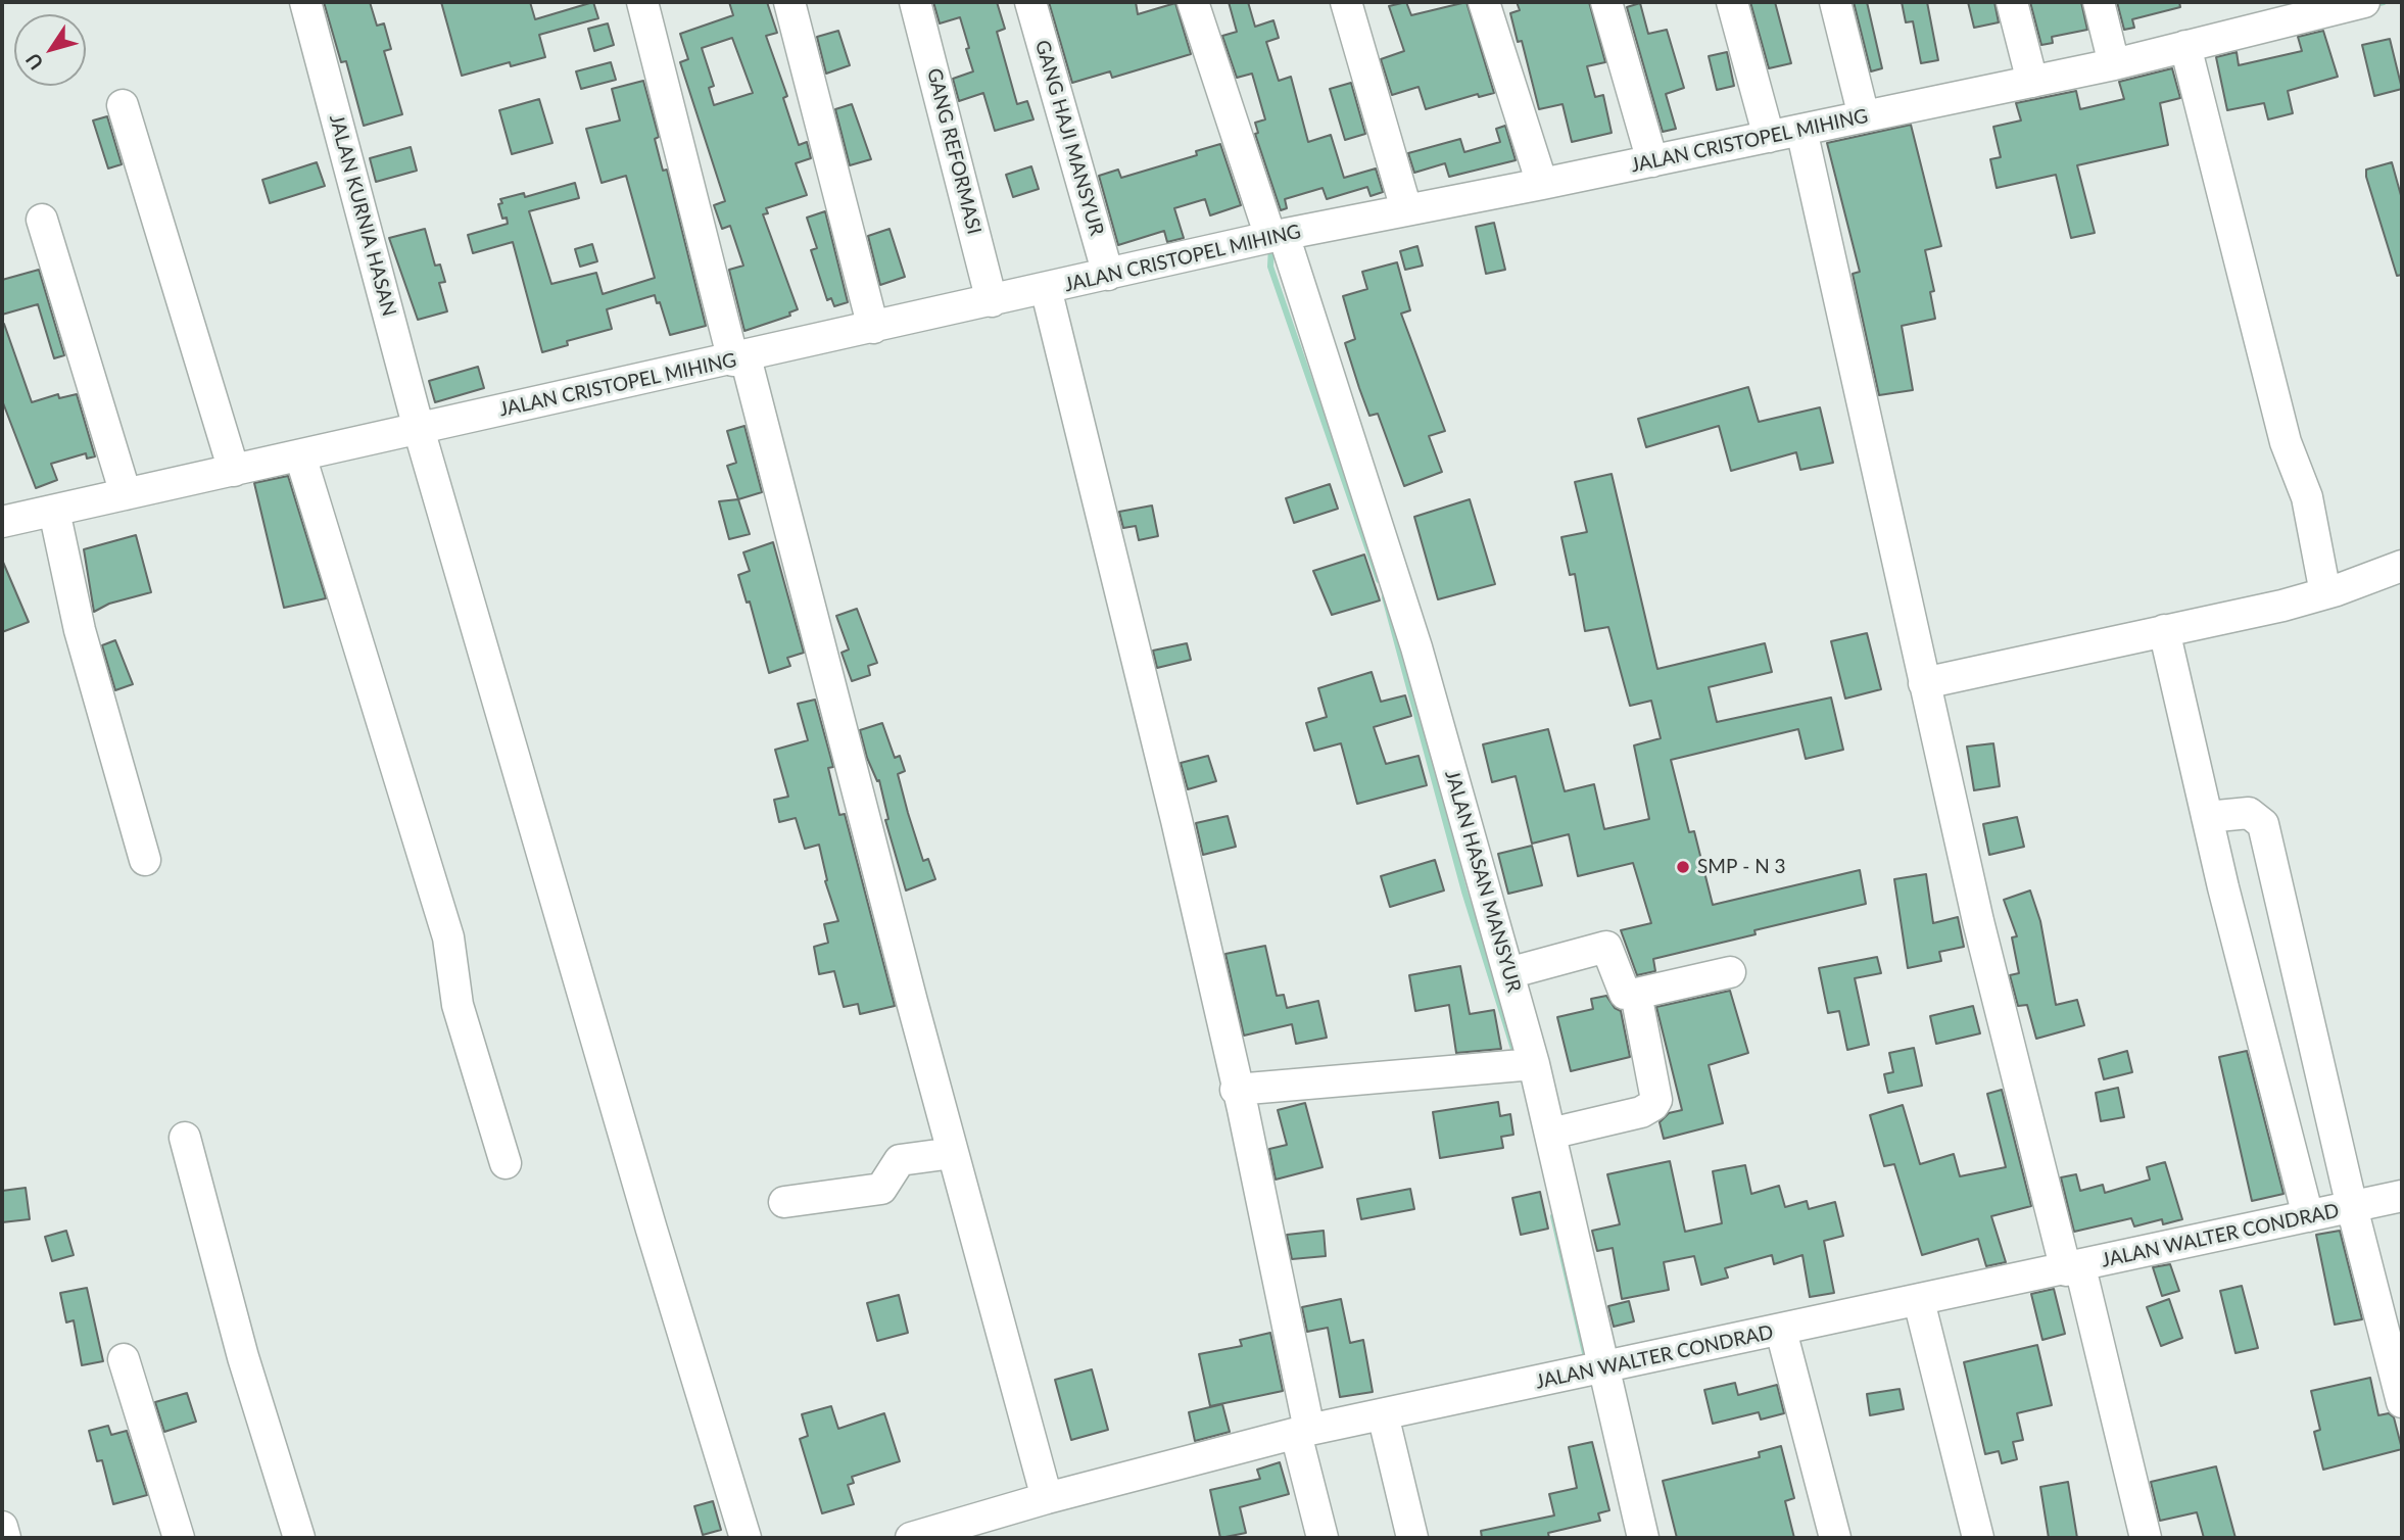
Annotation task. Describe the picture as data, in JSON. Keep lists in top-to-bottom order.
{
  "streets": {
    "street": [
      "GANG HAJI MANSYUR",
      "JALAN CRISTOPEL MIHING",
      "GANG REFORMASI",
      "JALAN KURNIA HASAN",
      "JALAN HASAN MANSYUR",
      "JALAN WALTER CONDRAD"
    ]
  },
  "crossings": [
    ["GANG HAJI MANSYUR", "JALAN CRISTOPEL MIHING"],
    ["JALAN CRISTOPEL MIHING", "GANG REFORMASI"],
    ["JALAN CRISTOPEL MIHING", "JALAN KURNIA HASAN"],
    ["JALAN CRISTOPEL MIHING", "JALAN HASAN MANSYUR"],
    ["JALAN HASAN MANSYUR", "JALAN WALTER CONDRAD"]
  ],
  "places": ["SMP - N 3"],
  "north": "bottom left"
}
